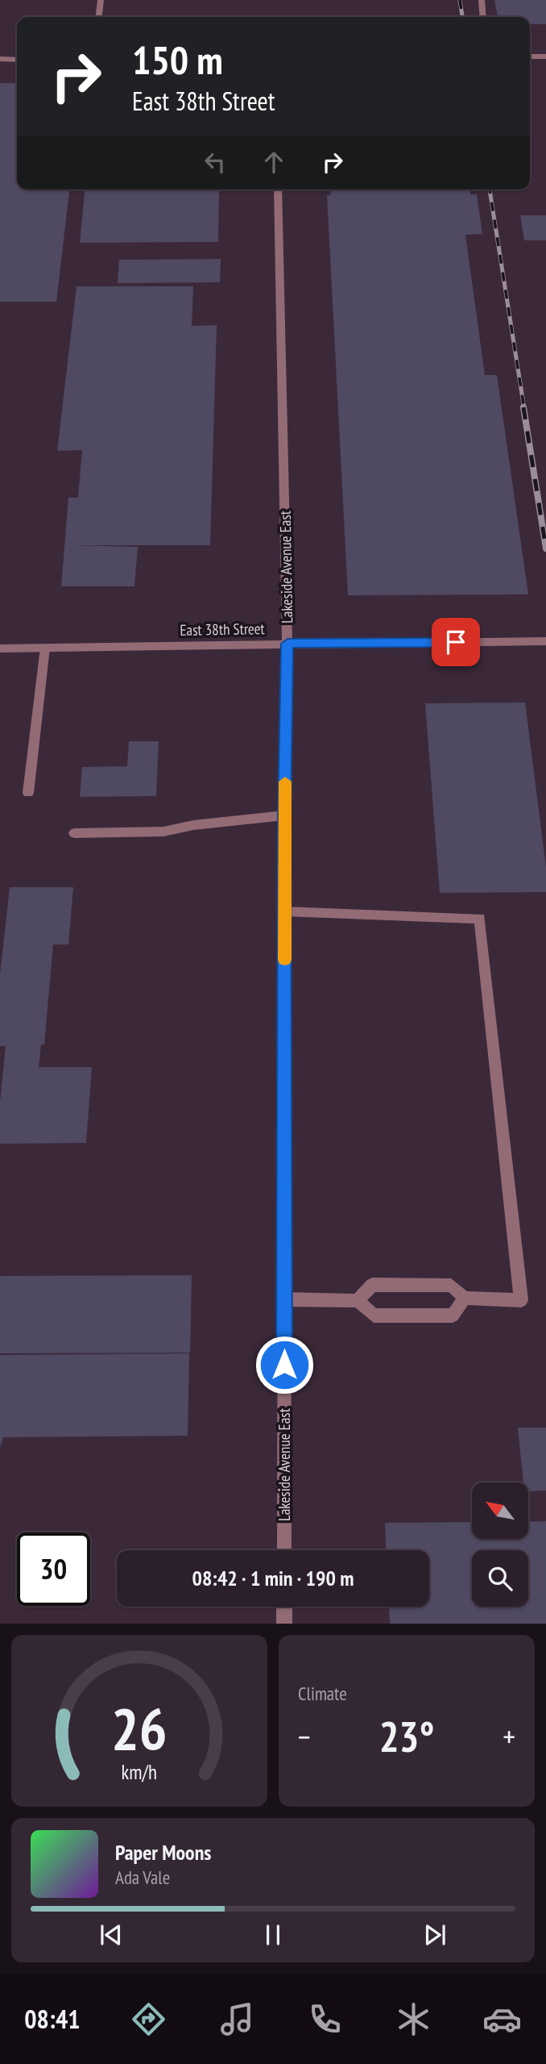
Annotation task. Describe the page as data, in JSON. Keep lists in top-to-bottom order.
{
  "streets": {
    "street": ["Lakeside Avenue East", "East 38th Street"]
  },
  "crossings": [
    ["Lakeside Avenue East", "East 38th Street"]
  ],
  "north": "top left",
  "page": {
    "turn": ["150 m", "East 38th Street"],
    "limit": "30",
    "trip": "08:42 · 1 min · 190 m",
    "tile": "Climate",
    "heat": ["−", "23°", "+"],
    "song": ["Paper Moons", "Ada Vale"],
    "tabs": "08:41",
    "gauge": ["26", "km/h"]
  }
}
